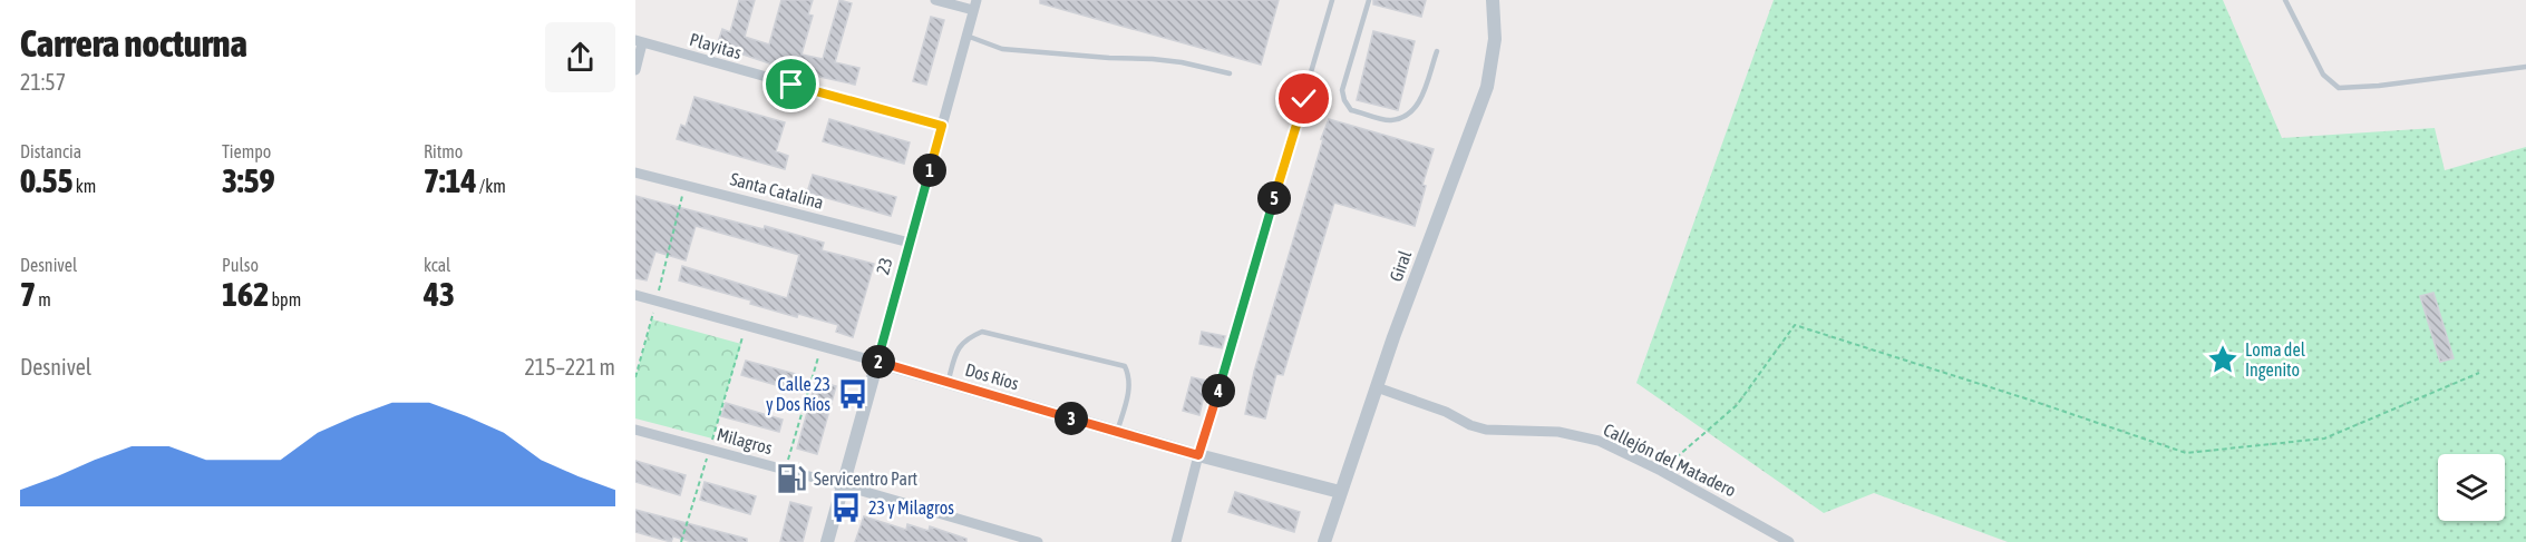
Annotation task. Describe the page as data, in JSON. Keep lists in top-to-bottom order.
{
  "streets": {
    "street": [
      "Playitas",
      "Santa Catalina",
      "23",
      "Giral",
      "Dos Ríos",
      "Milagros",
      "Callejón del Matadero"
    ]
  },
  "crossings": [
    ["Playitas", "23"],
    ["Santa Catalina", "23"],
    ["23", "Dos Ríos"],
    ["23", "Milagros"],
    ["Giral", "Dos Ríos"],
    ["Giral", "Callejón del Matadero"]
  ],
  "places": {
    "place": ["Loma del Ingenito"],
    "bus stop": ["Calle 23 y Dos Ríos", "23 y Milagros"],
    "fuel station": ["Servicentro Part"]
  },
  "page": {
    "heading": ["Carrera nocturna", "21:57"],
    "stats": [
      ["Distancia", "0.55 km"],
      ["Tiempo", "3:59"],
      ["Ritmo", "7:14 /km"],
      ["Desnivel", "7 m"],
      ["Pulso", "162 bpm"],
      ["kcal", "43"]
    ],
    "pins": [
      "1",
      "5",
      "2",
      "4",
      "3"
    ],
    "chart": ["Desnivel", "215–221 m"]
  }
}
